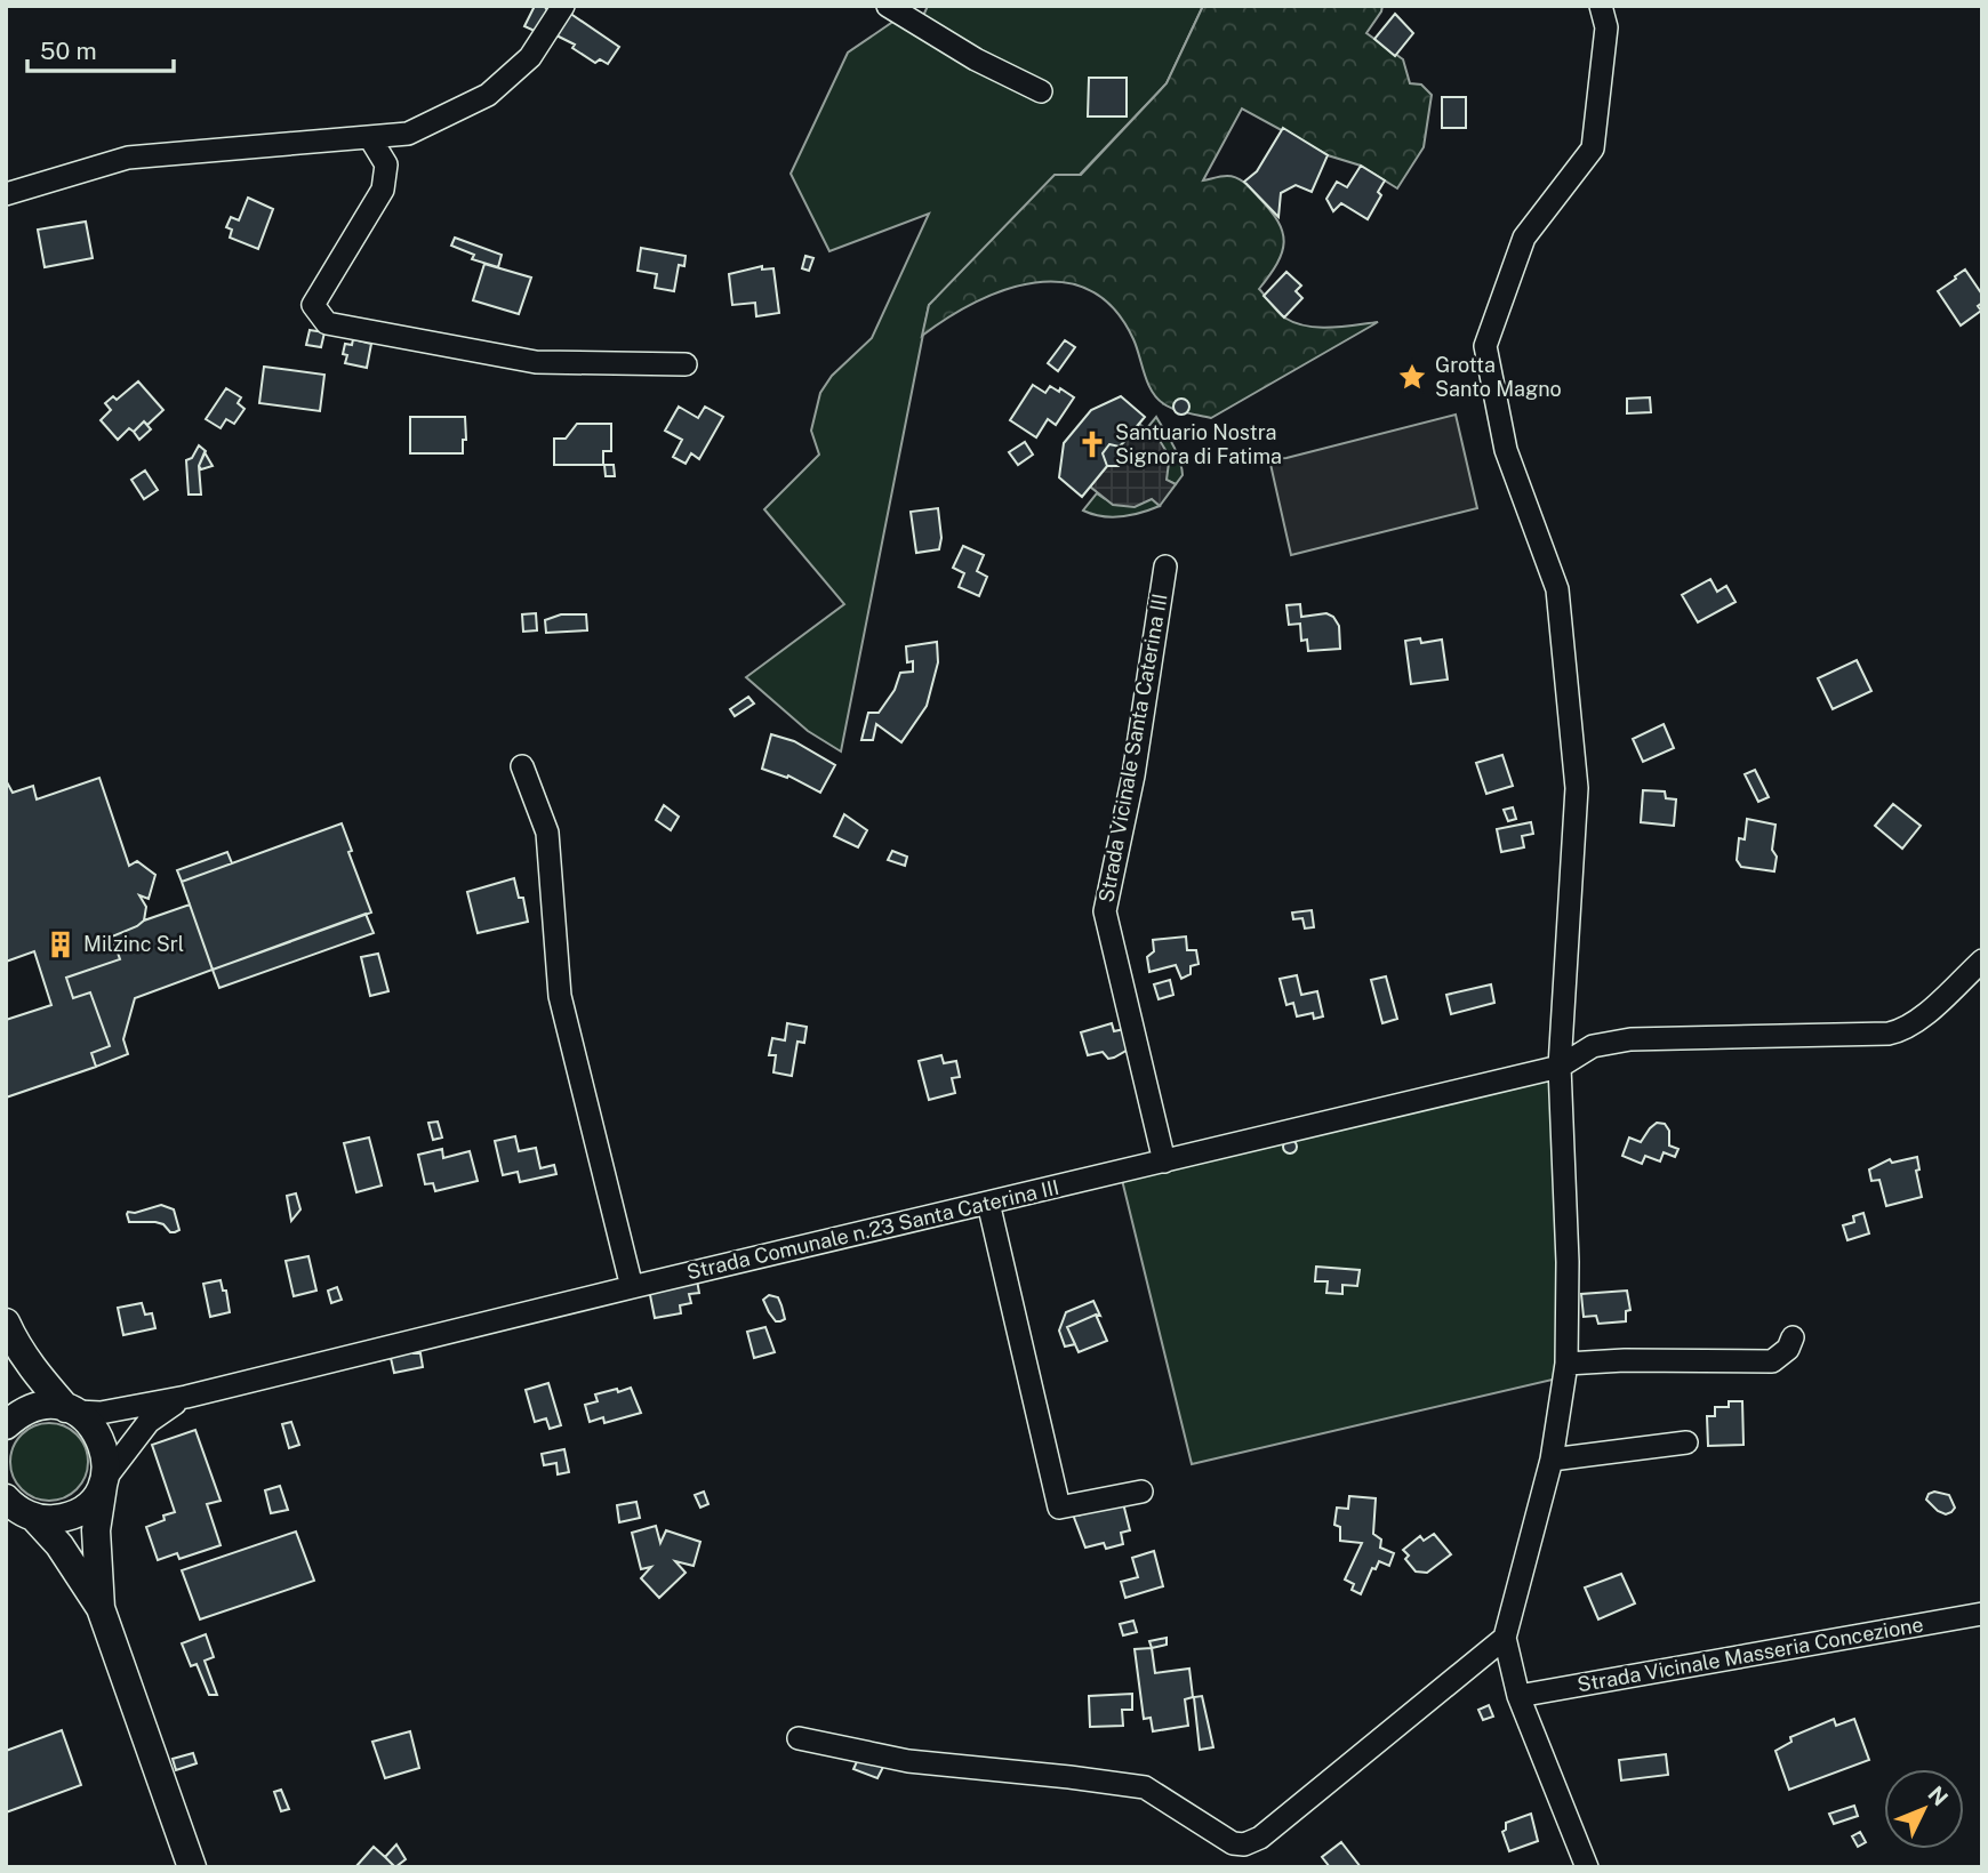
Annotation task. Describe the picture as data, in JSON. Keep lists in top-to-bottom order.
{
  "streets": {
    "street": ["Strada Vicinale Santa Caterina III", "Strada Comunale n.23 Santa Caterina III", "Strada Vicinale Masseria Concezione"]
  },
  "crossings": [
    ["Strada Vicinale Santa Caterina III", "Strada Comunale n.23 Santa Caterina III"]
  ],
  "places": {
    "place": ["Grotta Santo Magno"],
    "church": ["Santuario Nostra Signora di Fatima"],
    "building": ["Milzinc Srl"]
  },
  "scale_bar": "50 m",
  "north": "top right"
}
